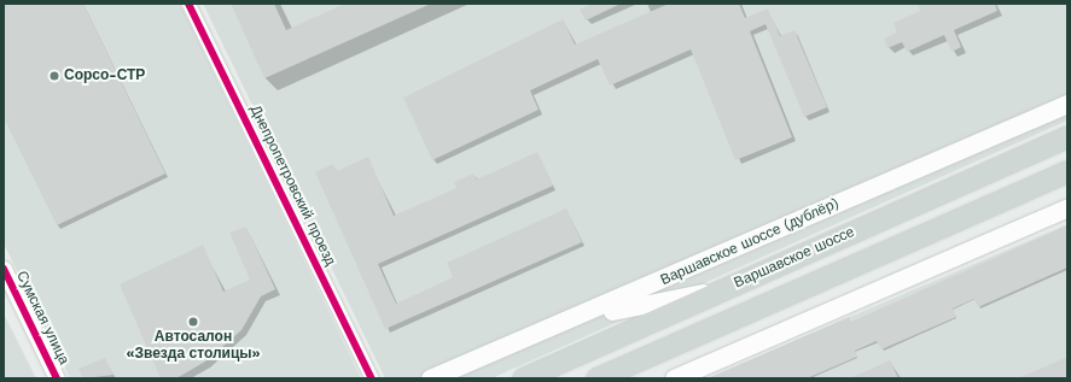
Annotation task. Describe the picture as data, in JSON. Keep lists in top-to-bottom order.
{
  "streets": {
    "main road": ["Варшавское шоссе (дублёр)", "Варшавское шоссе"],
    "street": ["Днепропетровский проезд", "Сумская улица"]
  },
  "places": ["Сорсо-СТР", "Автосалон «Звезда столицы»"]
}
